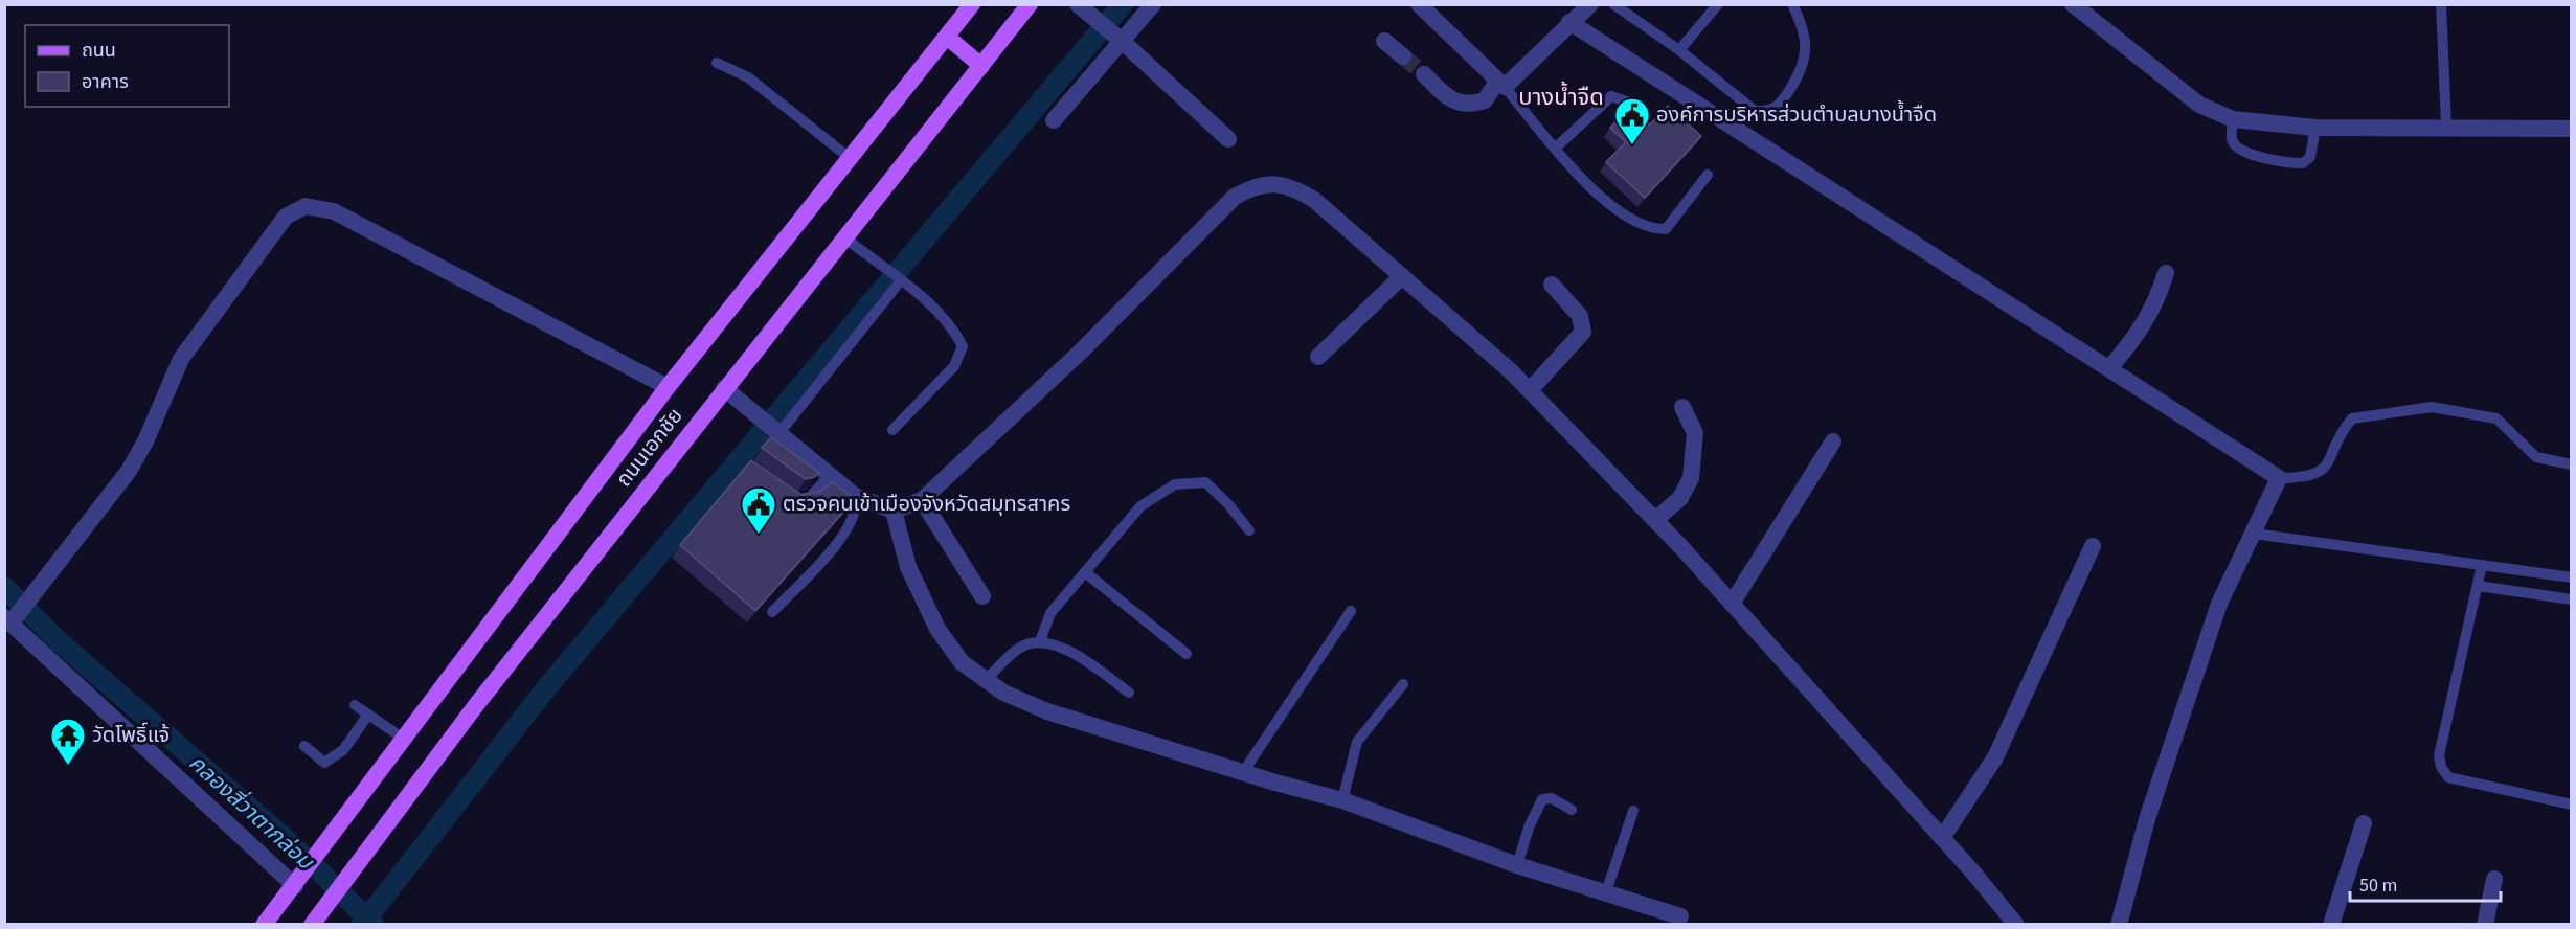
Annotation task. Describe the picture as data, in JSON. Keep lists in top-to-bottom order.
{
  "streets": {
    "main road": ["ถนนเอกชัย"]
  },
  "districts": ["บางน้ำจืด"],
  "water": ["คลองสี่วาตากล่อม"],
  "places": {
    "public building": ["องค์การบริหารส่วนตำบลบางน้ำจืด", "ตรวจคนเข้าเมืองจังหวัดสมุทรสาคร"],
    "temple": ["วัดโพธิ์แจ้"]
  },
  "legend": ["ถนน", "อาคาร"],
  "scale_bar": "50 m"
}
